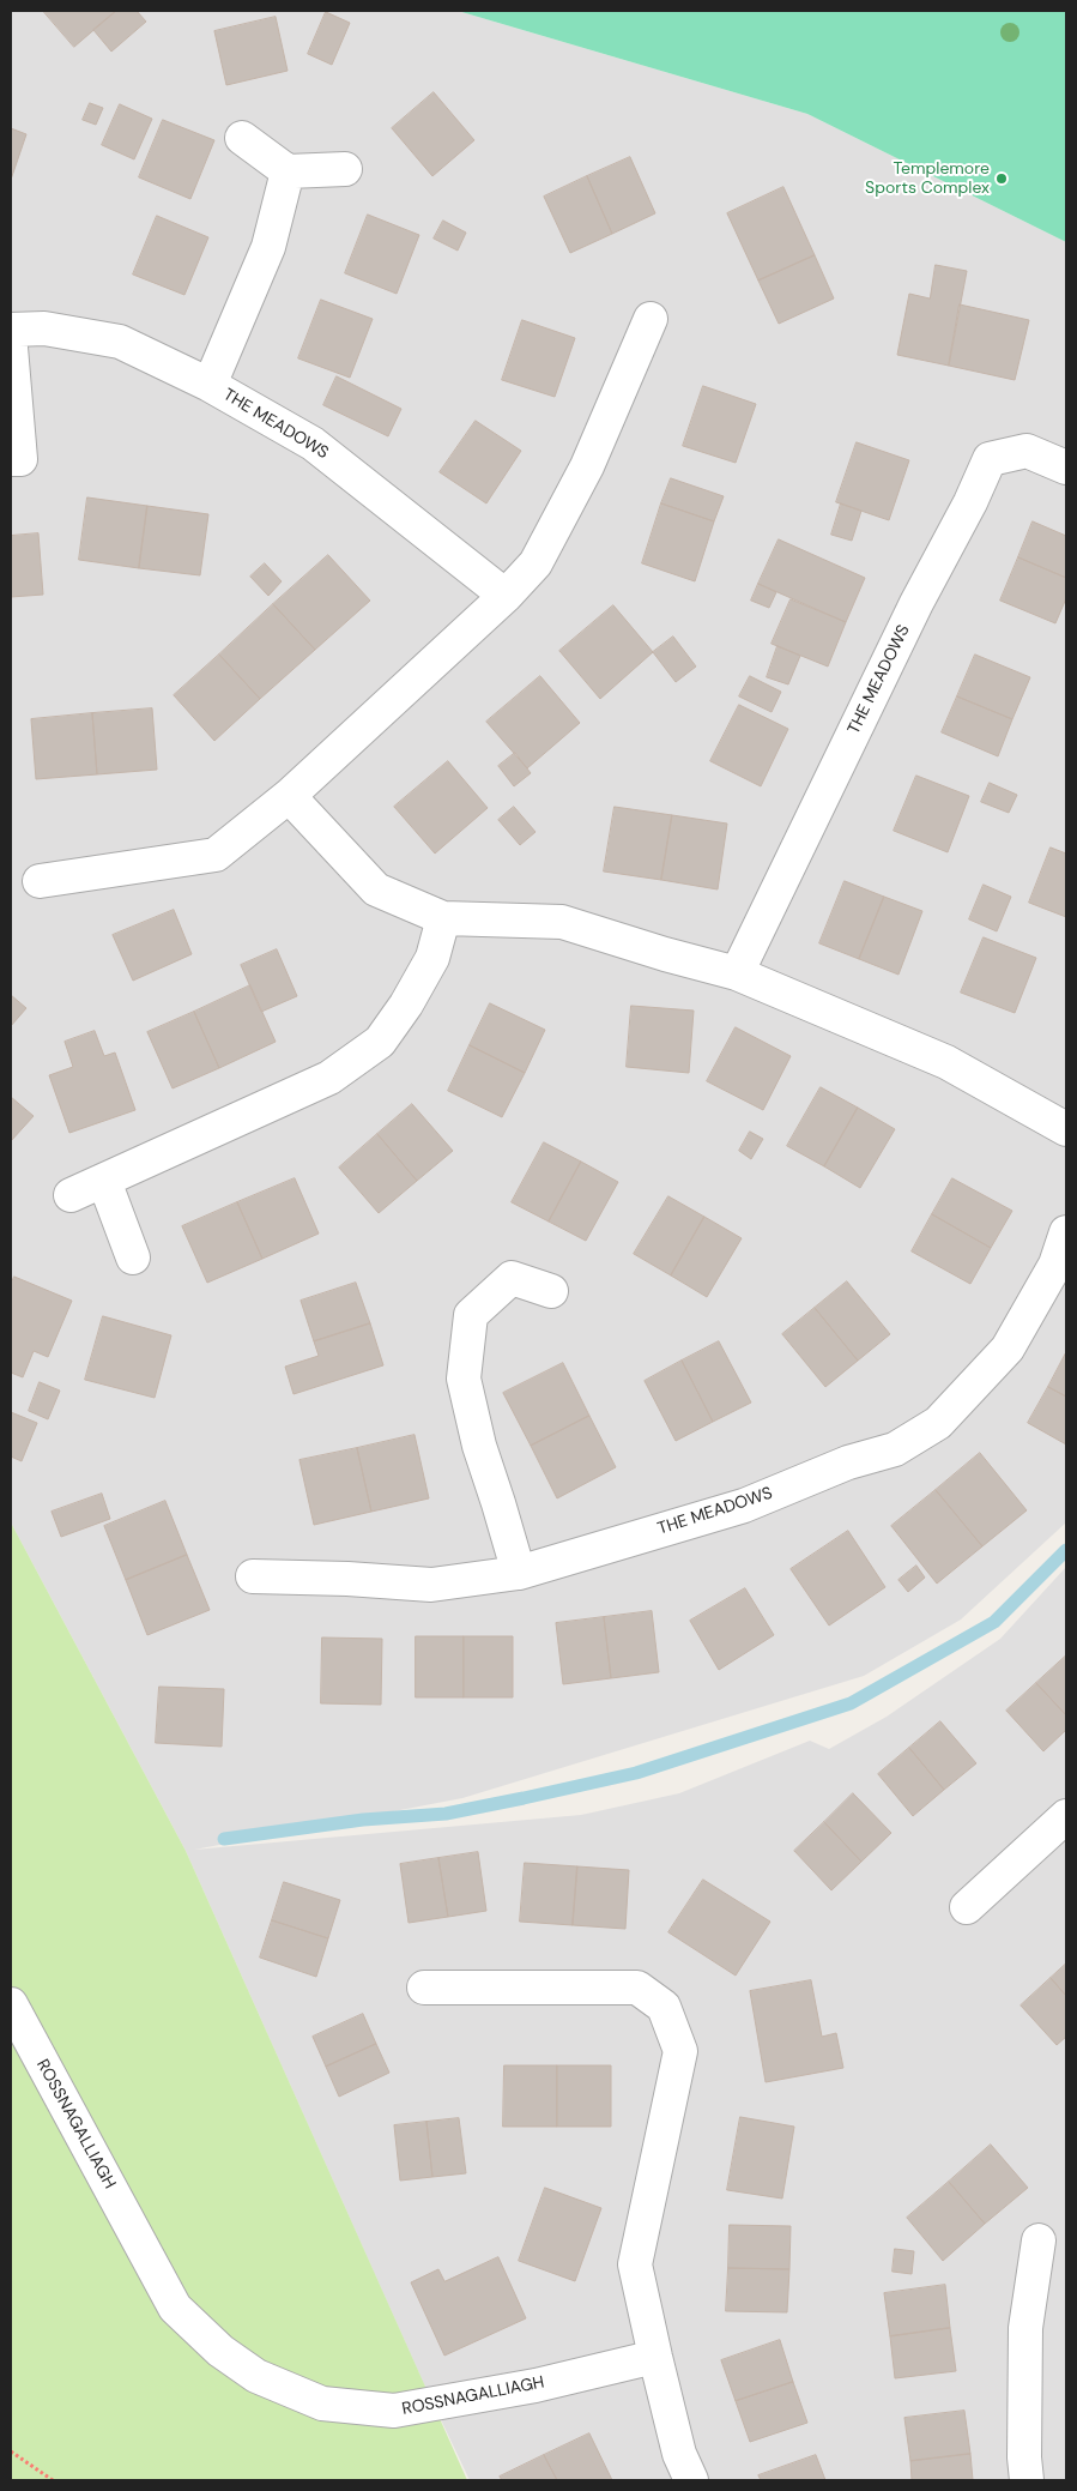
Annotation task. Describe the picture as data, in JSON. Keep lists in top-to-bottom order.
{
  "streets": {
    "street": ["THE MEADOWS", "ROSSNAGALLIAGH"]
  },
  "places": ["Templemore Sports Complex"]
}
